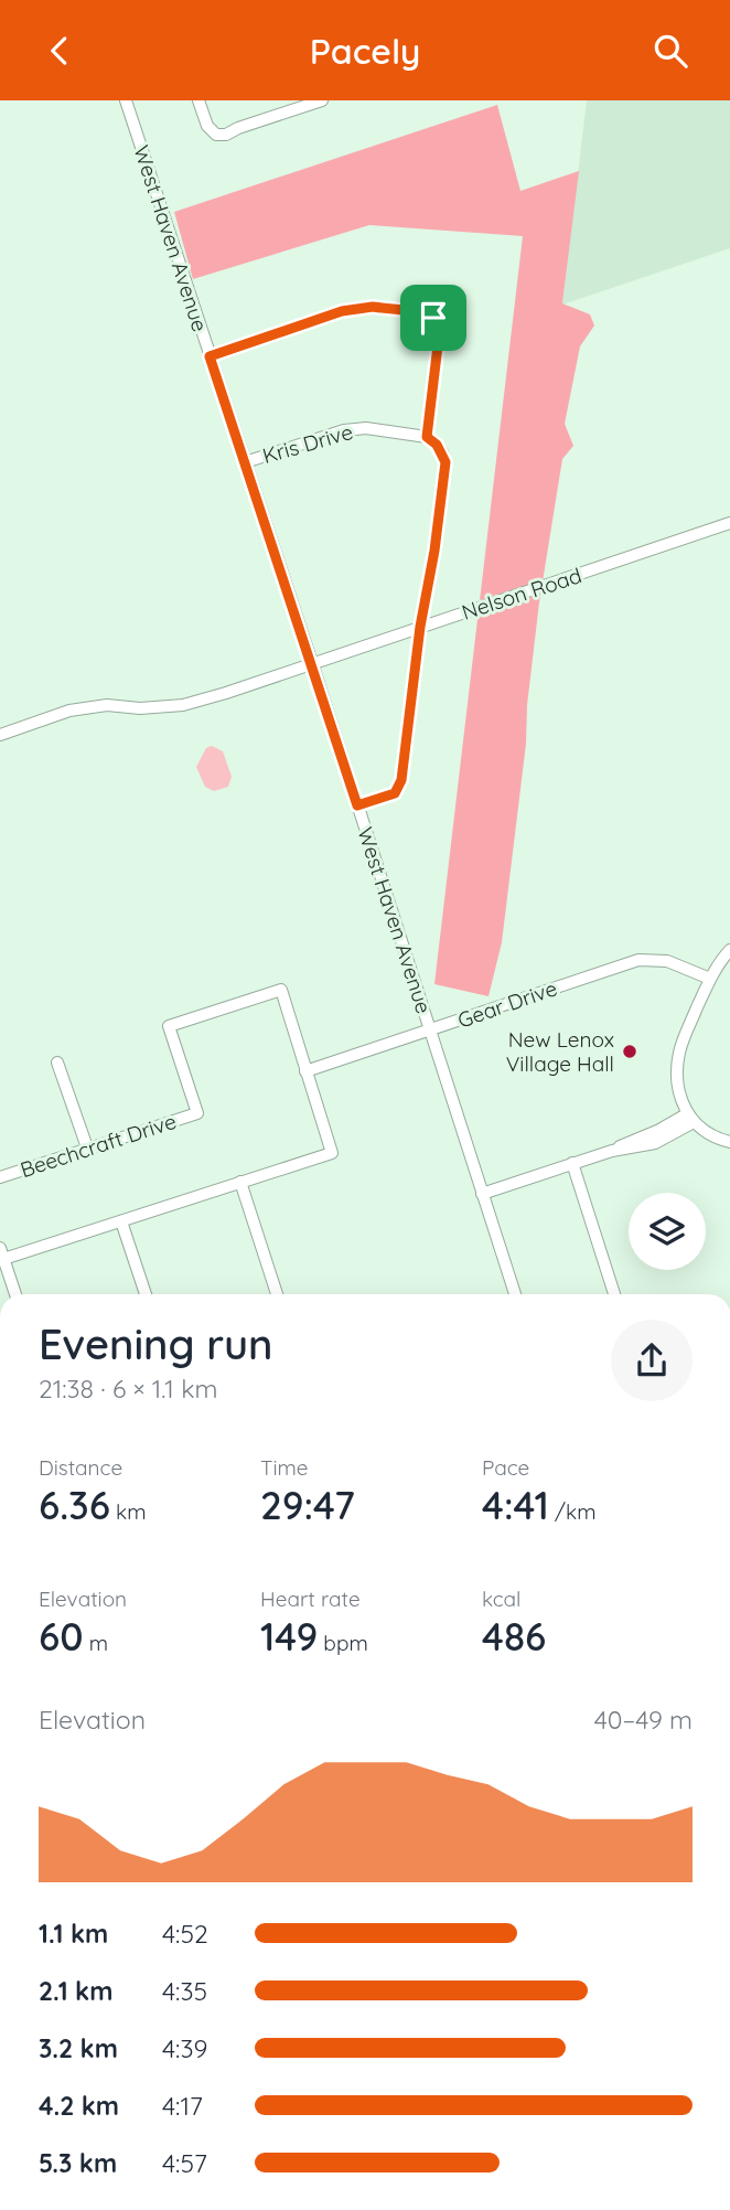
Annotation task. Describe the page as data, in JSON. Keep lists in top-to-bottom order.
{
  "streets": {
    "street": [
      "West Haven Avenue",
      "Kris Drive",
      "Nelson Road",
      "Gear Drive",
      "Beechcraft Drive"
    ]
  },
  "crossings": [
    ["West Haven Avenue", "Kris Drive"],
    ["West Haven Avenue", "Nelson Road"],
    ["West Haven Avenue", "Gear Drive"],
    ["Gear Drive", "Beechcraft Drive"]
  ],
  "places": ["New Lenox Village Hall"],
  "page": {
    "header": "Pacely",
    "heading": ["Evening run", "21:38 · 6 × 1.1 km"],
    "stats": [
      ["Distance", "6.36 km"],
      ["Time", "29:47"],
      ["Pace", "4:41 /km"],
      ["Elevation", "60 m"],
      ["Heart rate", "149 bpm"],
      ["kcal", "486"]
    ],
    "chart": ["Elevation", "40–49 m"],
    "list": [
      {
        "name": "1.1 km",
        "note": "4:52"
      },
      {
        "name": "2.1 km",
        "note": "4:35"
      },
      {
        "name": "3.2 km",
        "note": "4:39"
      },
      {
        "name": "4.2 km",
        "note": "4:17"
      },
      {
        "name": "5.3 km",
        "note": "4:57"
      }
    ]
  }
}
